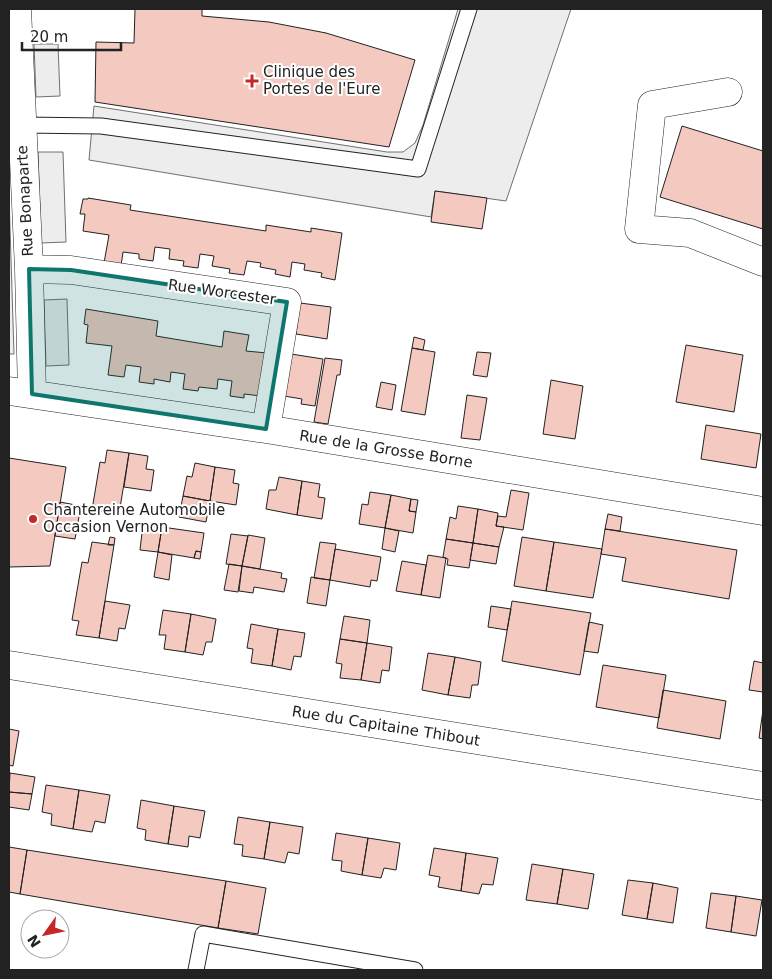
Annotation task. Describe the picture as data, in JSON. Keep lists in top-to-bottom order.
{
  "streets": {
    "street": [
      "Rue Bonaparte",
      "Rue Worcester",
      "Rue de la Grosse Borne",
      "Rue du Capitaine Thibout"
    ]
  },
  "crossings": [
    ["Rue Bonaparte", "Rue Worcester"],
    ["Rue Bonaparte", "Rue de la Grosse Borne"],
    ["Rue Worcester", "Rue de la Grosse Borne"]
  ],
  "places": {
    "health": ["Clinique des Portes de l'Eure"],
    "other": ["Chantereine Automobile Occasion Vernon"]
  },
  "scale_bar": "20 m",
  "north": "bottom left"
}
